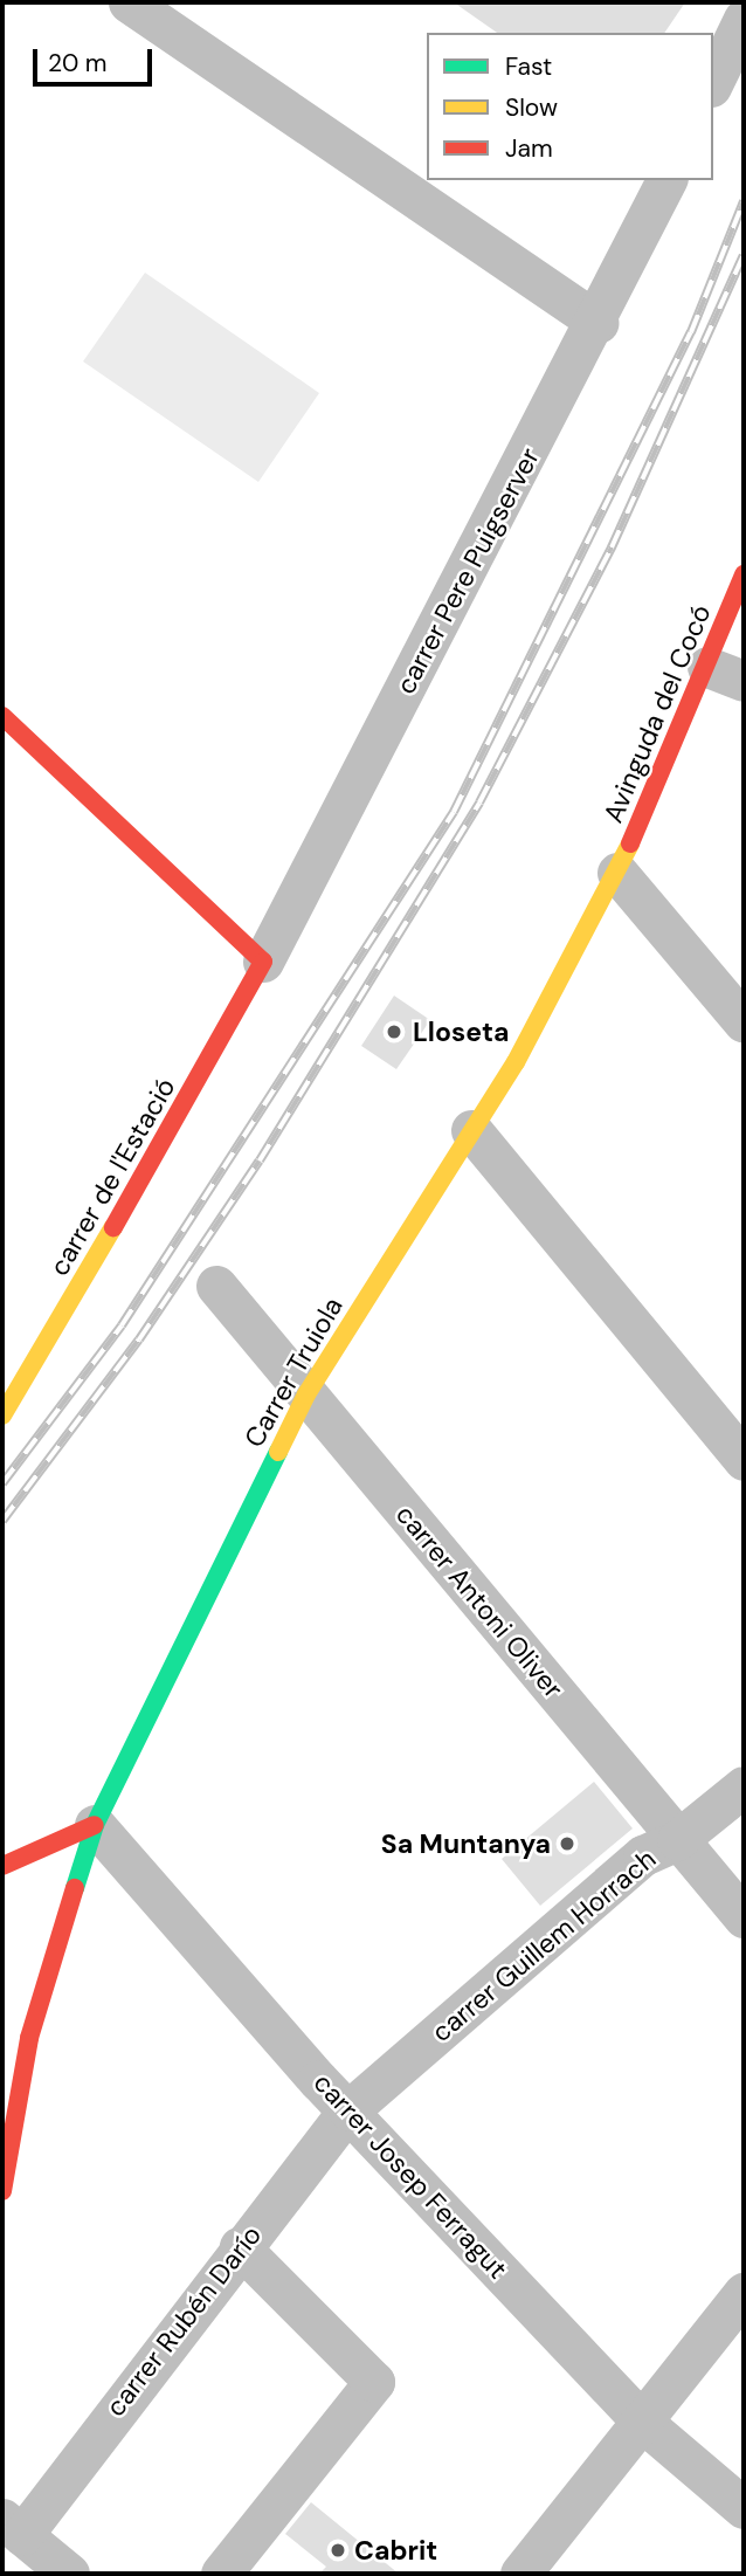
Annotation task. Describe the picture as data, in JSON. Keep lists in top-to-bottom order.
{
  "streets": {
    "main road": ["Avinguda del Cocó", "carrer de l'Estació", "Carrer Truiola"],
    "street": [
      "carrer Pere Puigserver",
      "carrer Antoni Oliver",
      "carrer Guillem Horrach",
      "carrer Josep Ferragut",
      "carrer Rubén Darío"
    ]
  },
  "crossings": [
    ["carrer Pere Puigserver", "carrer de l'Estació"],
    ["Avinguda del Cocó", "Carrer Truiola"],
    ["Carrer Truiola", "carrer Antoni Oliver"],
    ["Carrer Truiola", "carrer Josep Ferragut"],
    ["carrer Antoni Oliver", "carrer Guillem Horrach"],
    ["carrer Guillem Horrach", "carrer Josep Ferragut"],
    ["carrer Guillem Horrach", "carrer Rubén Darío"],
    ["carrer Josep Ferragut", "carrer Rubén Darío"]
  ],
  "places": ["Lloseta", "Sa Muntanya", "Cabrit"],
  "legend": ["Fast", "Slow", "Jam"],
  "scale_bar": "20 m"
}
